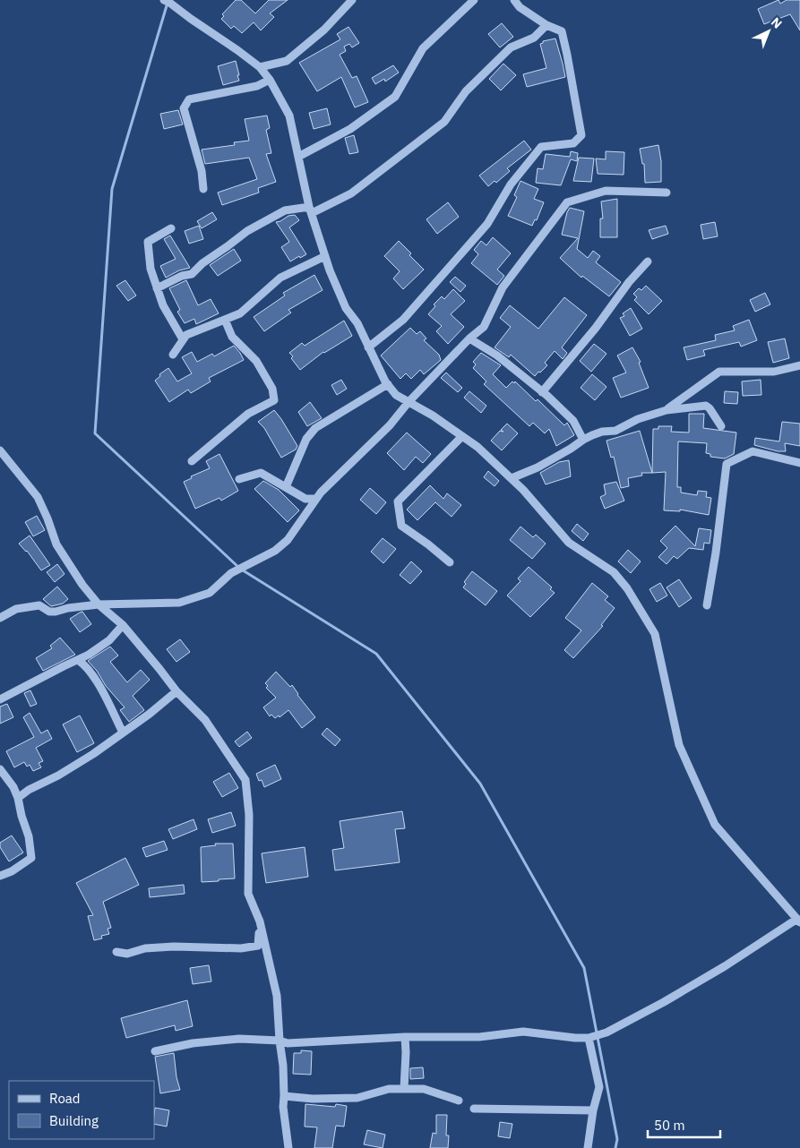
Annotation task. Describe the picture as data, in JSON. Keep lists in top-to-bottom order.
{
  "legend": ["Road", "Building"],
  "scale_bar": "50 m",
  "north": "top right"
}
